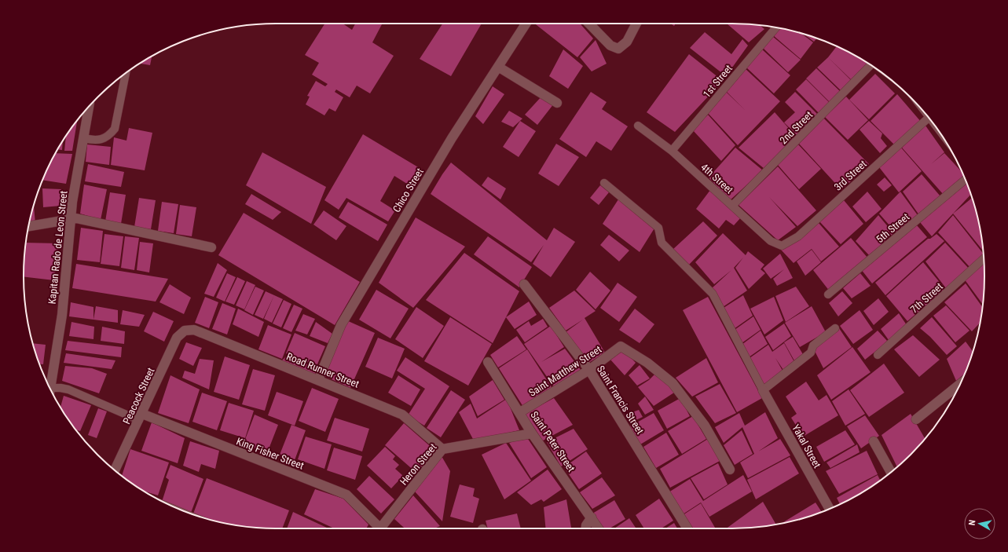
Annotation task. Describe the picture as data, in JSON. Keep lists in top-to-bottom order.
{
  "streets": {
    "street": [
      "Chico Street",
      "Kapitan Rado de Leon Street",
      "Road Runner Street",
      "Saint Matthew Street",
      "Peacock Street",
      "Saint Francis Street",
      "Saint Peter Street",
      "Yakal Street",
      "King Fisher Street",
      "Heron Street"
    ],
    "lane": [
      "1st Street",
      "2nd Street",
      "3rd Street",
      "4th Street",
      "5th Street",
      "7th Street"
    ]
  },
  "crossings": [
    ["1st Street", "4th Street"],
    ["2nd Street", "4th Street"],
    ["3rd Street", "4th Street"],
    ["Chico Street", "Road Runner Street"],
    ["Road Runner Street", "Peacock Street"],
    ["Road Runner Street", "Heron Street"],
    ["Saint Matthew Street", "Saint Francis Street"],
    ["Saint Matthew Street", "Saint Peter Street"],
    ["Peacock Street", "King Fisher Street"],
    ["Saint Peter Street", "Heron Street"]
  ],
  "north": "left"
}
